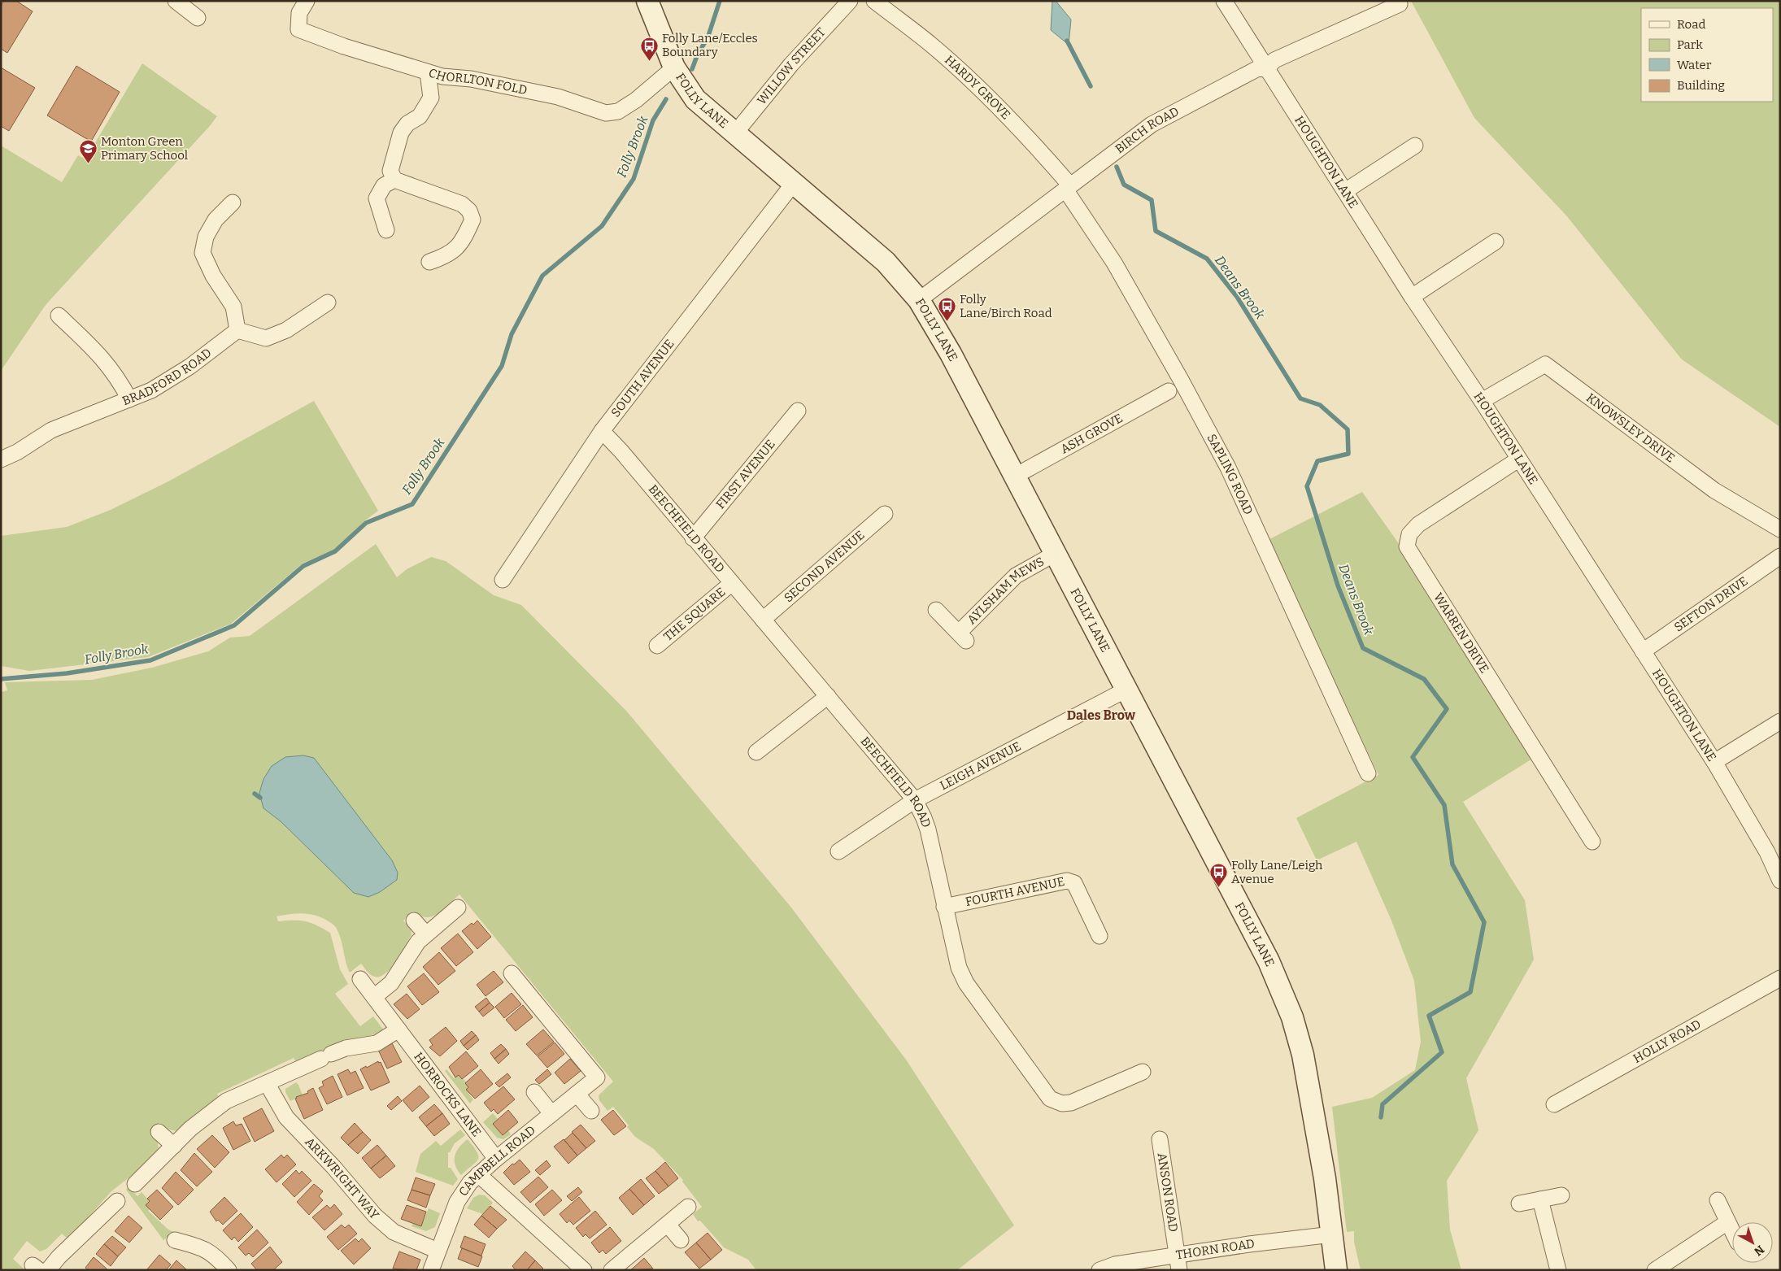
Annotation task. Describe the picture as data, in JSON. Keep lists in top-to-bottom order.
{
  "streets": {
    "main road": ["FOLLY LANE"],
    "street": [
      "WILLOW STREET",
      "CHORLTON FOLD",
      "HARDY GROVE",
      "BIRCH ROAD",
      "HOUGHTON LANE",
      "BRADFORD ROAD",
      "SOUTH AVENUE",
      "KNOWSLEY DRIVE",
      "ASH GROVE",
      "FIRST AVENUE",
      "SAPLING ROAD",
      "BEECHFIELD ROAD",
      "SECOND AVENUE",
      "AYLSHAM MEWS",
      "SEFTON DRIVE",
      "THE SQUARE",
      "WARREN DRIVE",
      "LEIGH AVENUE",
      "FOURTH AVENUE",
      "HOLLY ROAD",
      "HORROCKS LANE",
      "CAMPBELL ROAD",
      "ARKWRIGHT WAY",
      "ANSON ROAD",
      "THORN ROAD"
    ]
  },
  "crossings": [
    ["WILLOW STREET", "FOLLY LANE"],
    ["CHORLTON FOLD", "FOLLY LANE"],
    ["HARDY GROVE", "BIRCH ROAD"],
    ["HARDY GROVE", "SAPLING ROAD"],
    ["FOLLY LANE", "BIRCH ROAD"],
    ["FOLLY LANE", "SOUTH AVENUE"],
    ["FOLLY LANE", "ASH GROVE"],
    ["FOLLY LANE", "AYLSHAM MEWS"],
    ["FOLLY LANE", "LEIGH AVENUE"],
    ["FOLLY LANE", "THORN ROAD"],
    ["BIRCH ROAD", "HOUGHTON LANE"],
    ["BIRCH ROAD", "SAPLING ROAD"],
    ["HOUGHTON LANE", "KNOWSLEY DRIVE"],
    ["HOUGHTON LANE", "SEFTON DRIVE"],
    ["HOUGHTON LANE", "WARREN DRIVE"],
    ["SOUTH AVENUE", "BEECHFIELD ROAD"],
    ["FIRST AVENUE", "BEECHFIELD ROAD"],
    ["BEECHFIELD ROAD", "SECOND AVENUE"],
    ["BEECHFIELD ROAD", "THE SQUARE"],
    ["BEECHFIELD ROAD", "LEIGH AVENUE"],
    ["BEECHFIELD ROAD", "FOURTH AVENUE"],
    ["HORROCKS LANE", "CAMPBELL ROAD"],
    ["CAMPBELL ROAD", "ARKWRIGHT WAY"],
    ["ANSON ROAD", "THORN ROAD"]
  ],
  "districts": ["Dales Brow"],
  "water": ["Folly Brook", "Deans Brook"],
  "places": {
    "bus stop": ["Folly Lane/Eccles Boundary", "Folly Lane/Birch Road", "Folly Lane/Leigh Avenue"],
    "school or university": ["Monton Green Primary School"]
  },
  "legend": [
    "Road",
    "Park",
    "Water",
    "Building"
  ],
  "north": "bottom right"
}
